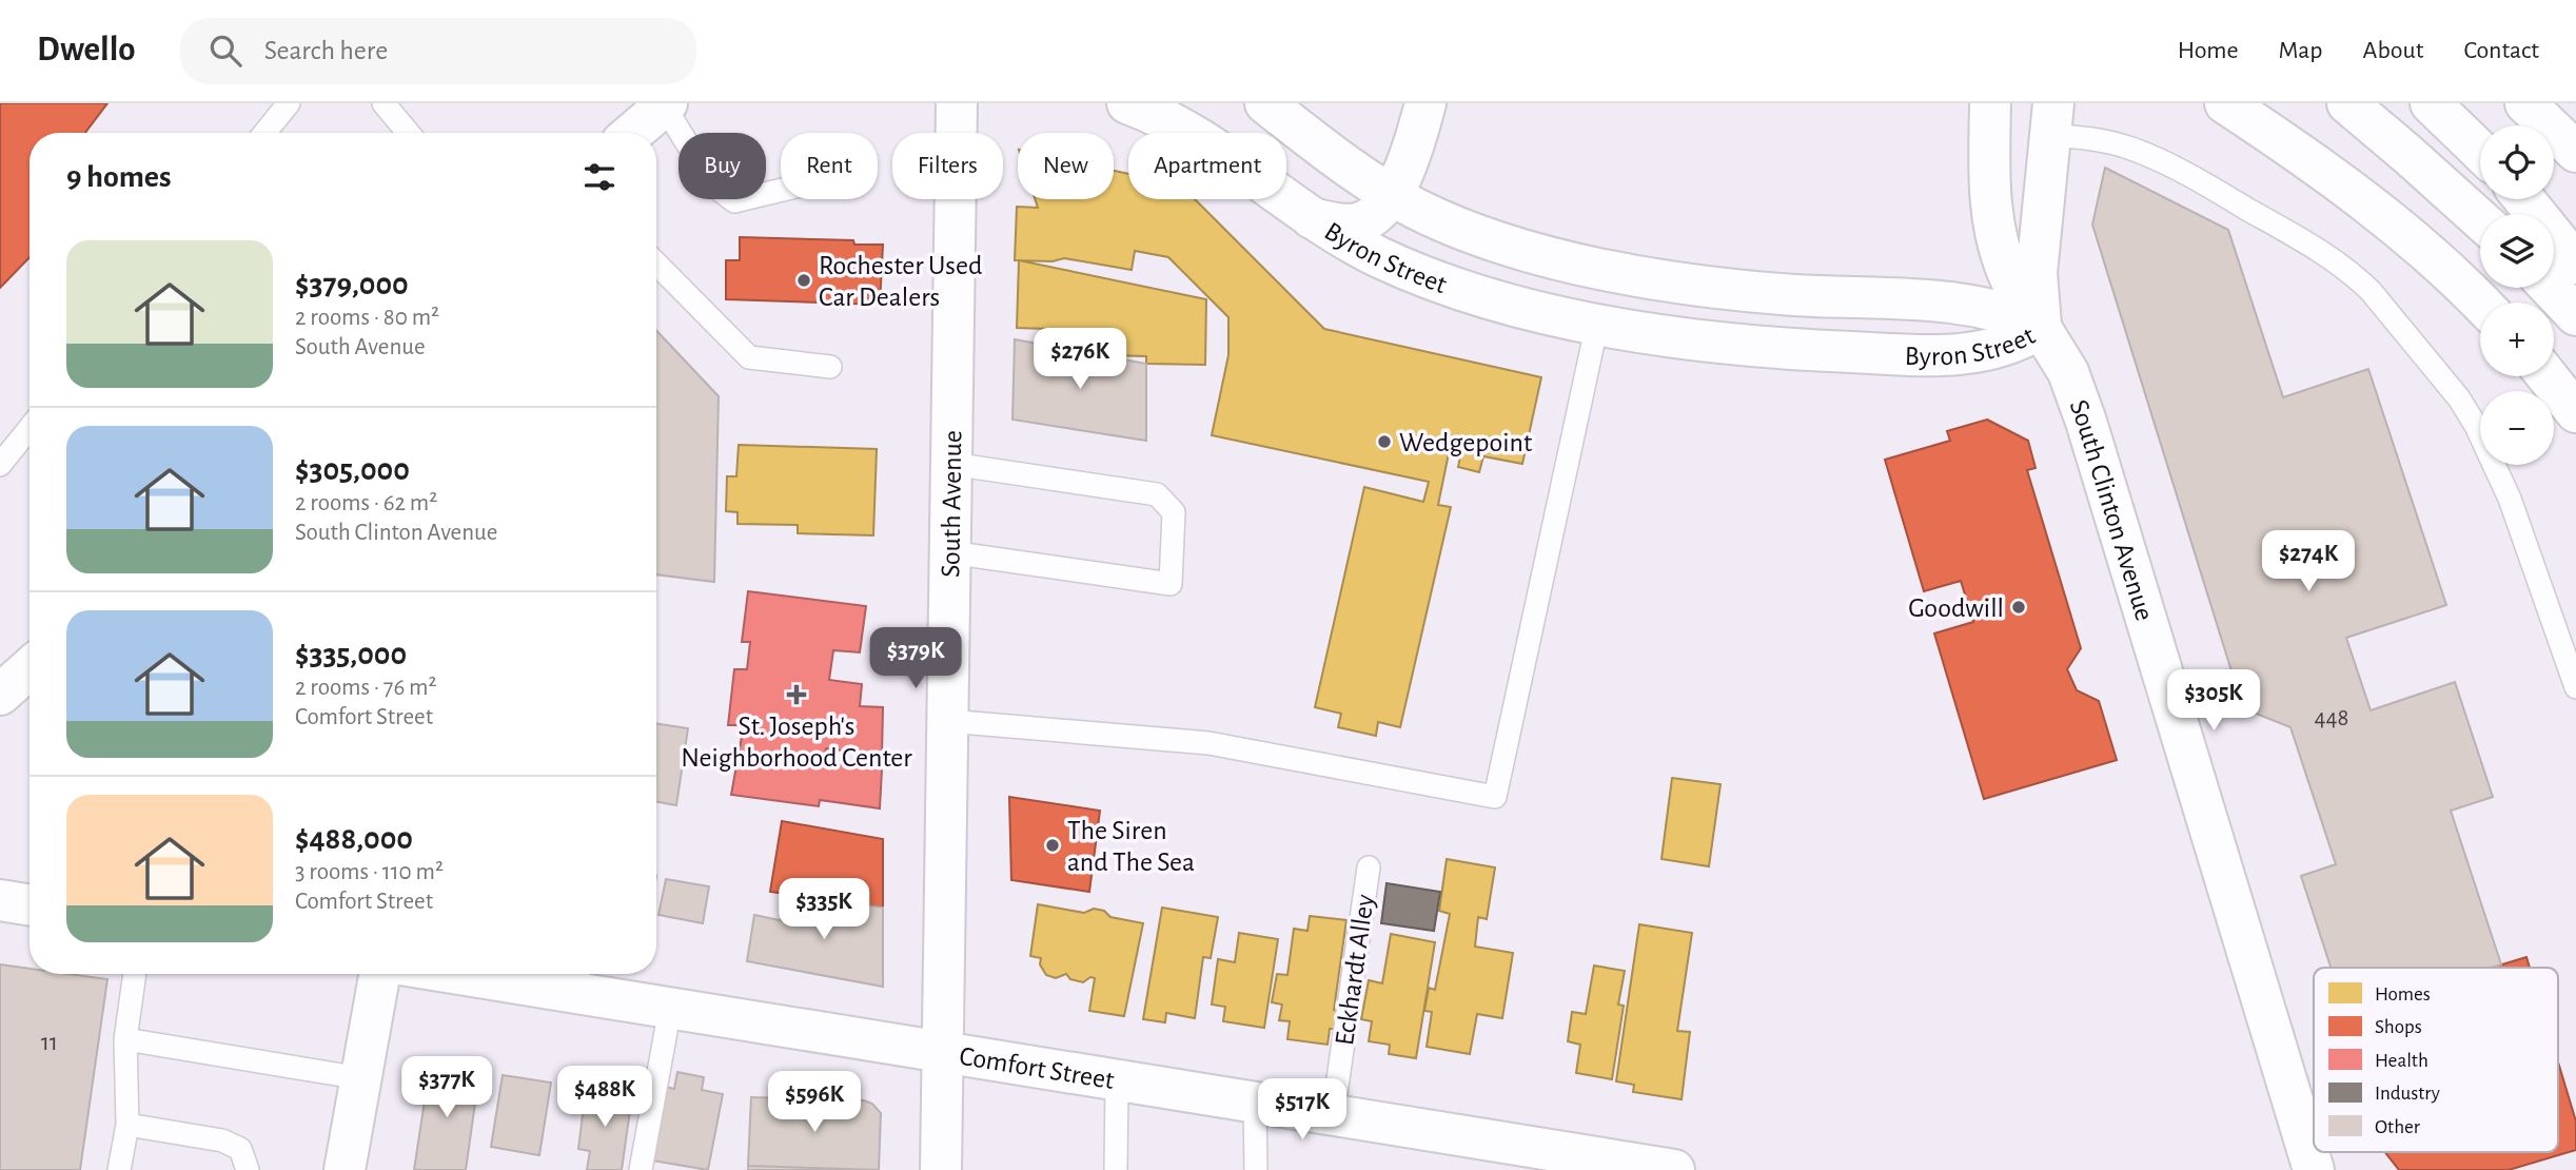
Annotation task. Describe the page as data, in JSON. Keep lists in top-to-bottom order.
{
  "streets": {
    "main road": [
      "Byron Street",
      "South Avenue",
      "South Clinton Avenue",
      "Comfort Street"
    ],
    "lane": ["Eckhardt Alley"]
  },
  "crossings": [
    ["Byron Street", "South Clinton Avenue"],
    ["South Avenue", "Comfort Street"],
    ["Eckhardt Alley", "Comfort Street"]
  ],
  "places": {
    "other": [
      "Rochester Used Car Dealers",
      "Wedgepoint",
      "Goodwill",
      "The Siren and The Sea"
    ],
    "health": ["St. Joseph's Neighborhood Center"]
  },
  "house_numbers": ["448", "11"],
  "legend": [
    "Homes",
    "Shops",
    "Health",
    "Industry",
    "Other"
  ],
  "page": {
    "header": "Dwello",
    "search": "Search here",
    "nav": [
      "Home",
      "Map",
      "About",
      "Contact"
    ],
    "map_buttons": ["+", "−"],
    "chip": [
      "Buy",
      "Rent",
      "Filters",
      "New",
      "Apartment"
    ],
    "heading": "9 homes",
    "list": [
      {
        "name": "$379,000",
        "note": "2 rooms · 80 m² · South Avenue"
      },
      {
        "name": "$305,000",
        "note": "2 rooms · 62 m² · South Clinton Avenue"
      },
      {
        "name": "$335,000",
        "note": "2 rooms · 76 m² · Comfort Street"
      },
      {
        "name": "$488,000",
        "note": "3 rooms · 110 m² · Comfort Street"
      }
    ],
    "price": [
      "$276K",
      "$274K",
      "$379K",
      "$305K",
      "$335K",
      "$377K",
      "$488K",
      "$596K",
      "$517K"
    ]
  }
}
